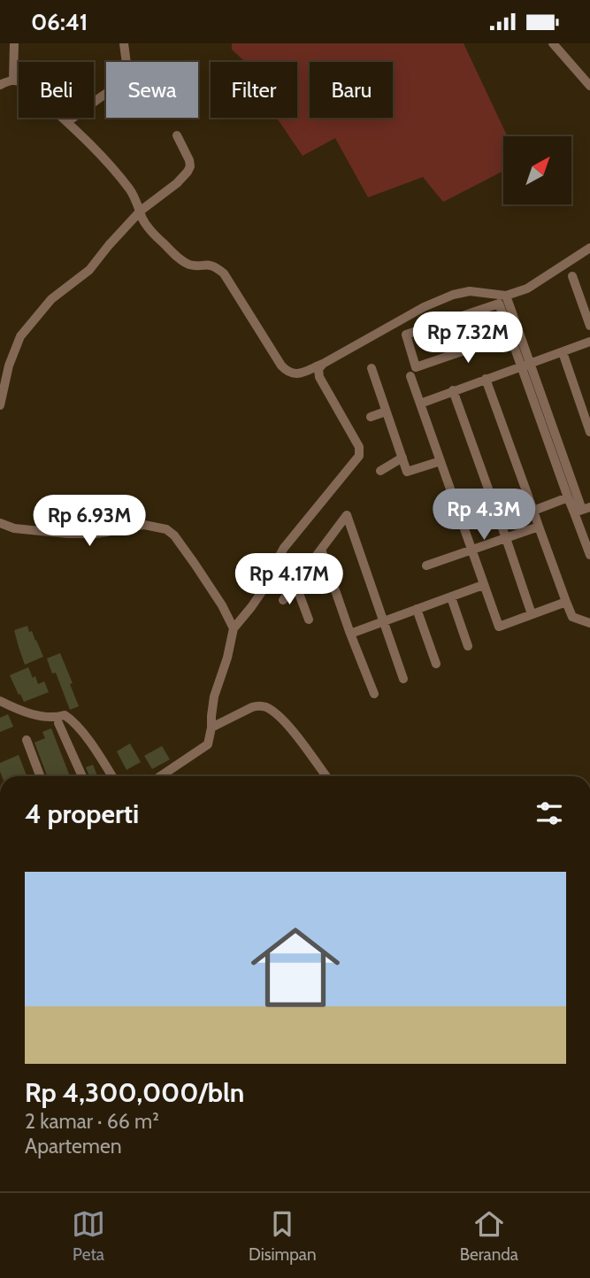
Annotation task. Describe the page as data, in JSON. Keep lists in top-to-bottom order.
{
  "north": "top right",
  "page": {
    "status": "06:41",
    "chip": [
      "Beli",
      "Sewa",
      "Filter",
      "Baru"
    ],
    "price": [
      "Rp 7.32M",
      "Rp 4.3M",
      "Rp 6.93M",
      "Rp 4.17M"
    ],
    "heading": "4 properti",
    "list": [
      {
        "name": "Rp 4,300,000/bln",
        "note": "2 kamar · 66 m² · Apartemen"
      }
    ],
    "tabs": ["Peta", "Disimpan", "Beranda"]
  }
}
